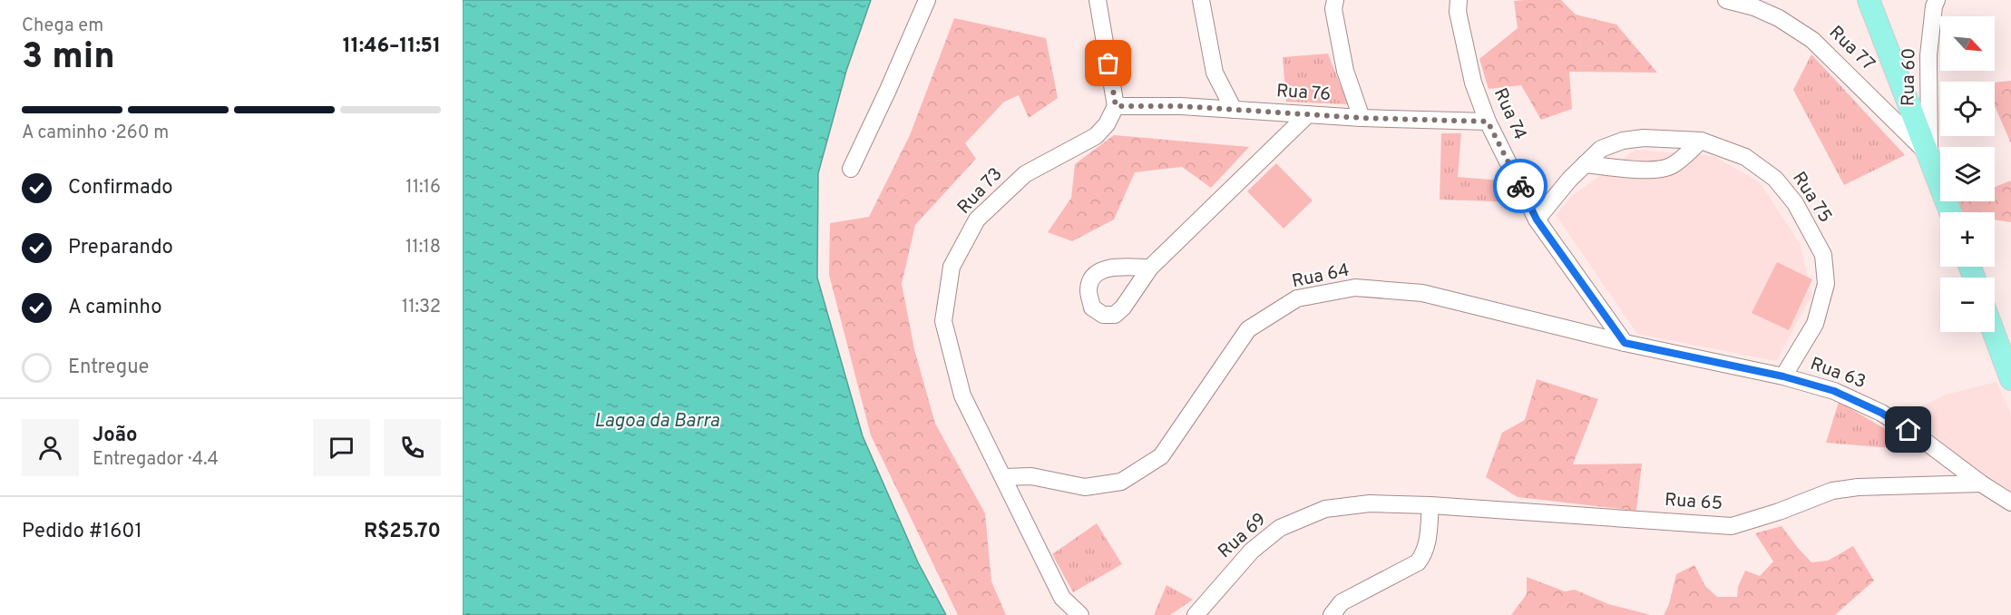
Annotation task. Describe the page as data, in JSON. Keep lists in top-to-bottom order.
{
  "streets": {
    "street": [
      "Rua 77",
      "Rua 60",
      "Rua 76",
      "Rua 74",
      "Rua 73",
      "Rua 75",
      "Rua 64",
      "Rua 63",
      "Rua 65",
      "Rua 69"
    ]
  },
  "crossings": [
    ["Rua 77", "Rua 60"],
    ["Rua 76", "Rua 74"],
    ["Rua 76", "Rua 73"],
    ["Rua 74", "Rua 75"],
    ["Rua 74", "Rua 64"],
    ["Rua 74", "Rua 63"],
    ["Rua 73", "Rua 64"],
    ["Rua 75", "Rua 63"],
    ["Rua 64", "Rua 63"],
    ["Rua 63", "Rua 65"],
    ["Rua 65", "Rua 69"]
  ],
  "water": ["Lagoa da Barra"],
  "north": "bottom right",
  "page": {
    "heading": ["3 min", "Chega em", "11:46–11:51"],
    "panel": [
      "João",
      "Entregador · 4.4",
      "Pedido #1601",
      "R$25.70"
    ],
    "map_buttons": ["+", "−"],
    "bar": "A caminho · 260 m",
    "list": [
      ["Confirmado", "11:16"],
      ["Preparando", "11:18"],
      ["A caminho", "11:32"],
      "Entregue"
    ]
  }
}
